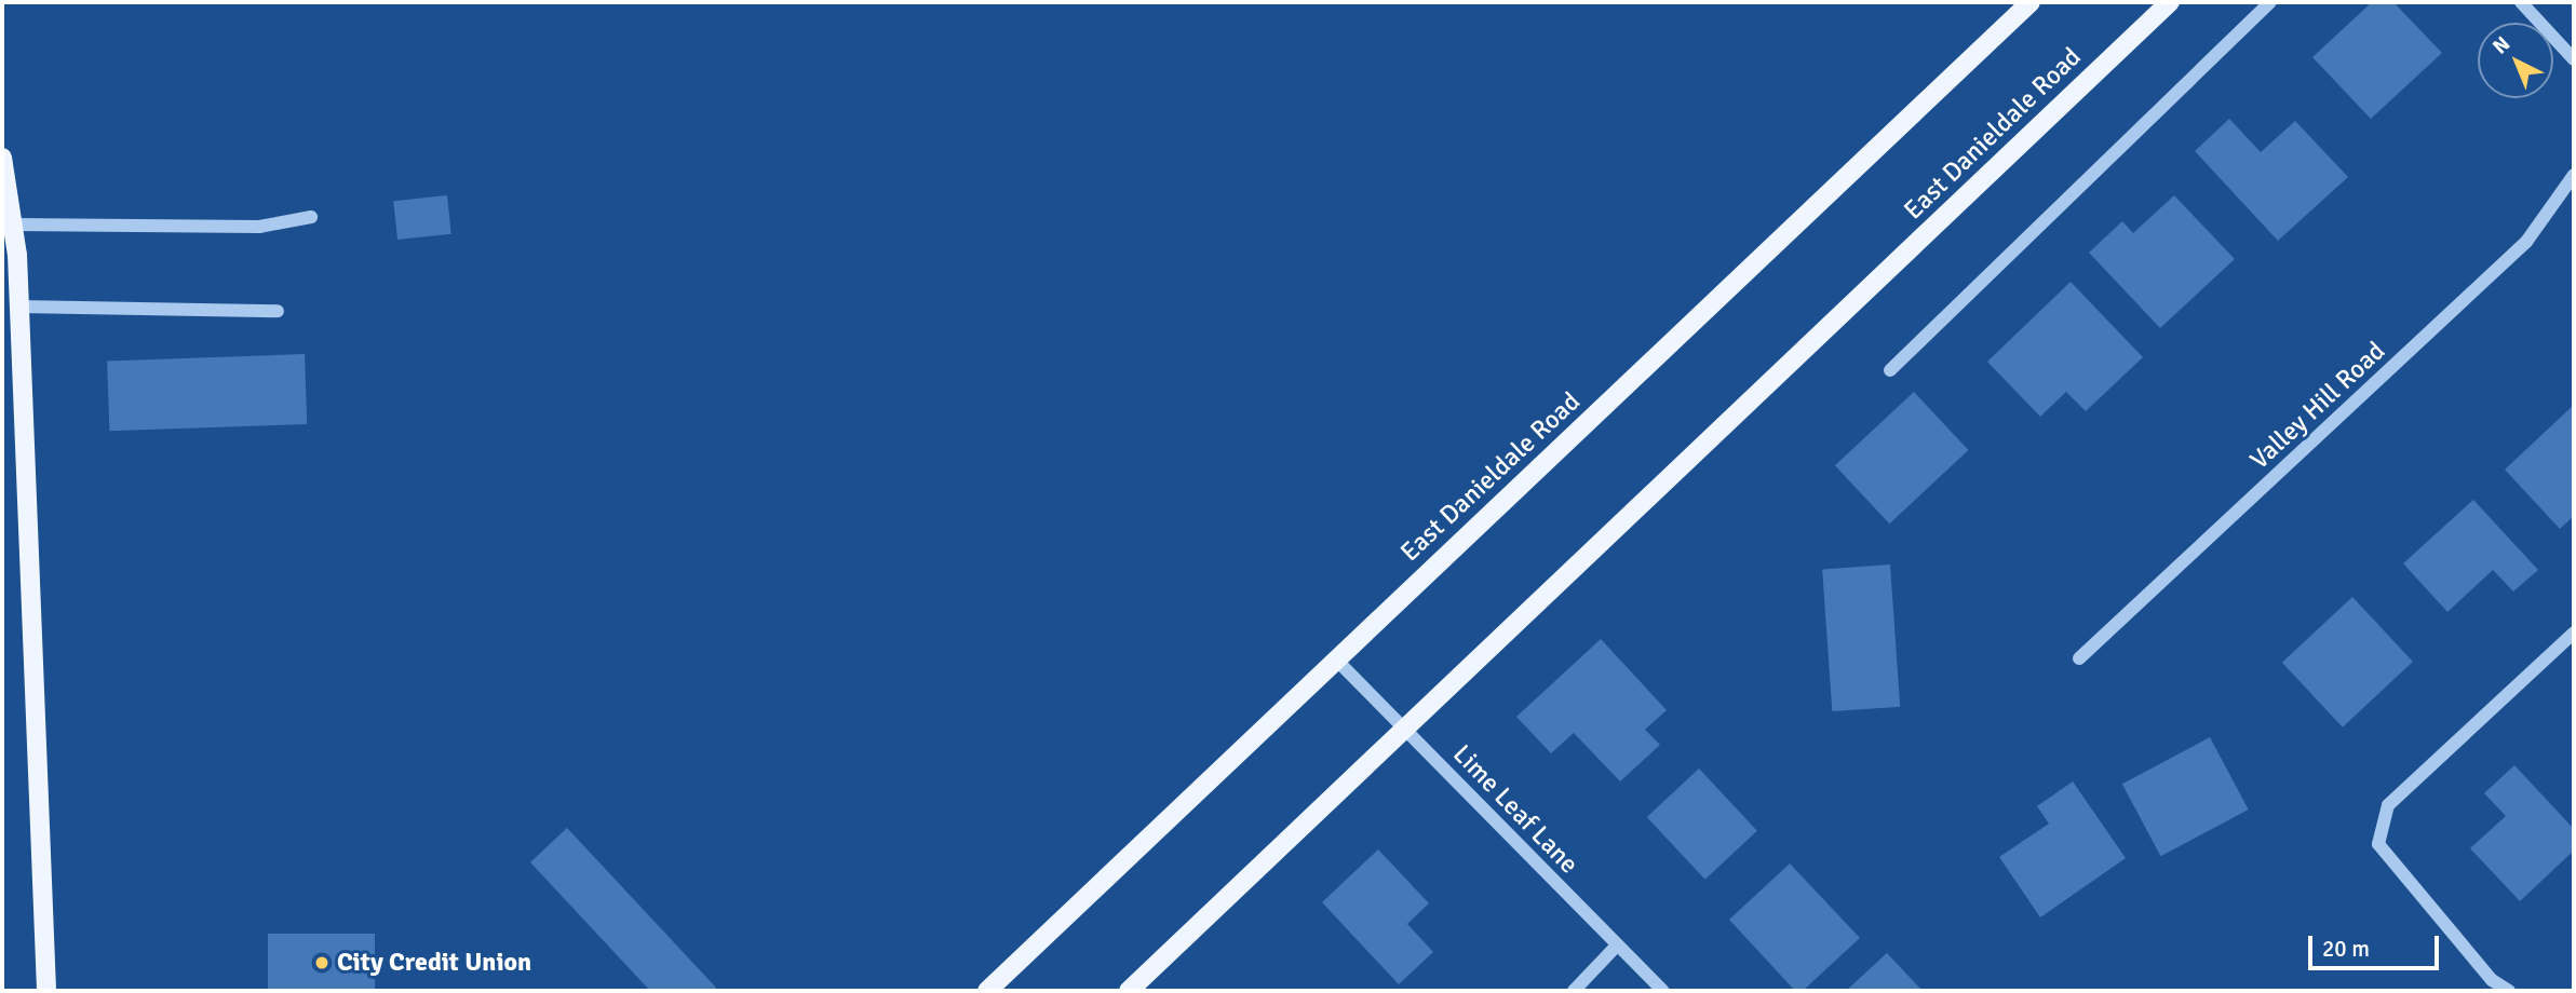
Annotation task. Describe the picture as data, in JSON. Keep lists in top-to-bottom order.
{
  "streets": {
    "main road": ["East Danieldale Road"],
    "street": ["Valley Hill Road", "Lime Leaf Lane"]
  },
  "crossings": [
    ["East Danieldale Road", "Lime Leaf Lane"]
  ],
  "places": ["City Credit Union"],
  "scale_bar": "20 m",
  "north": "top left"
}
